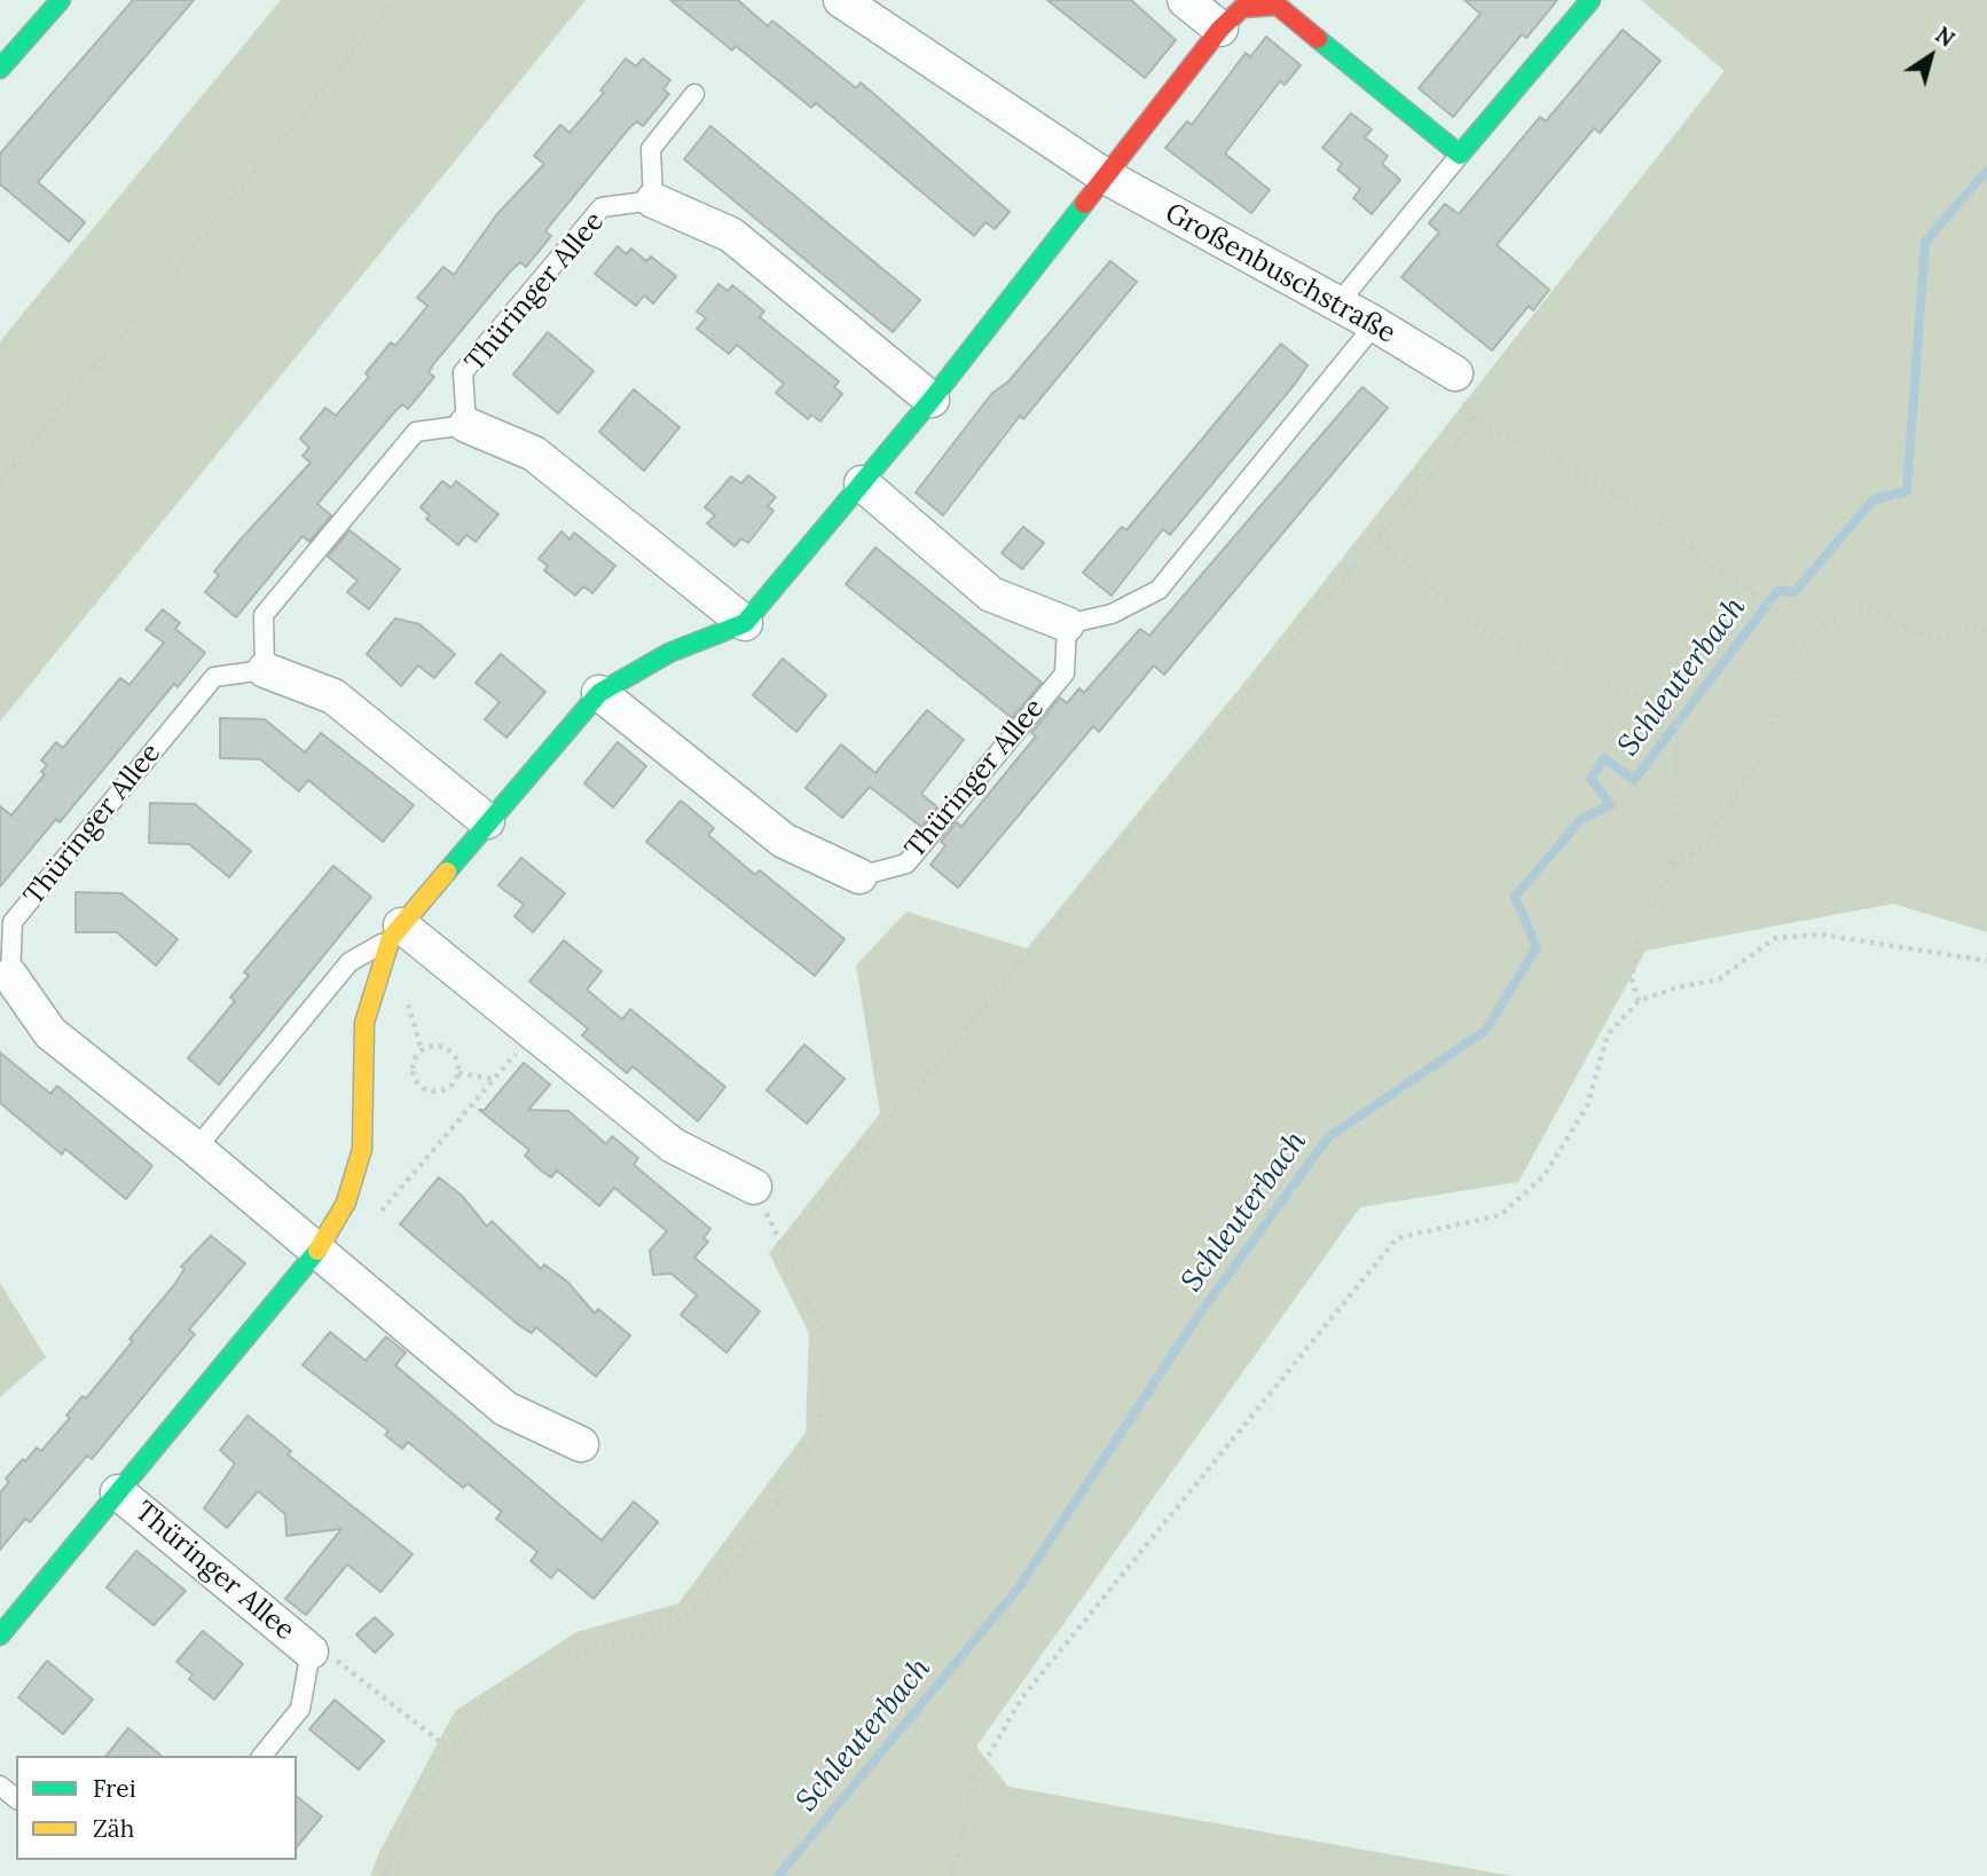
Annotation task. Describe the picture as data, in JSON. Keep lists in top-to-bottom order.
{
  "streets": {
    "street": ["Großenbuschstraße", "Thüringer Allee"]
  },
  "crossings": [
    ["Großenbuschstraße", "Thüringer Allee"]
  ],
  "water": ["Schleuterbach"],
  "legend": ["Frei", "Zäh"],
  "north": "top right"
}
